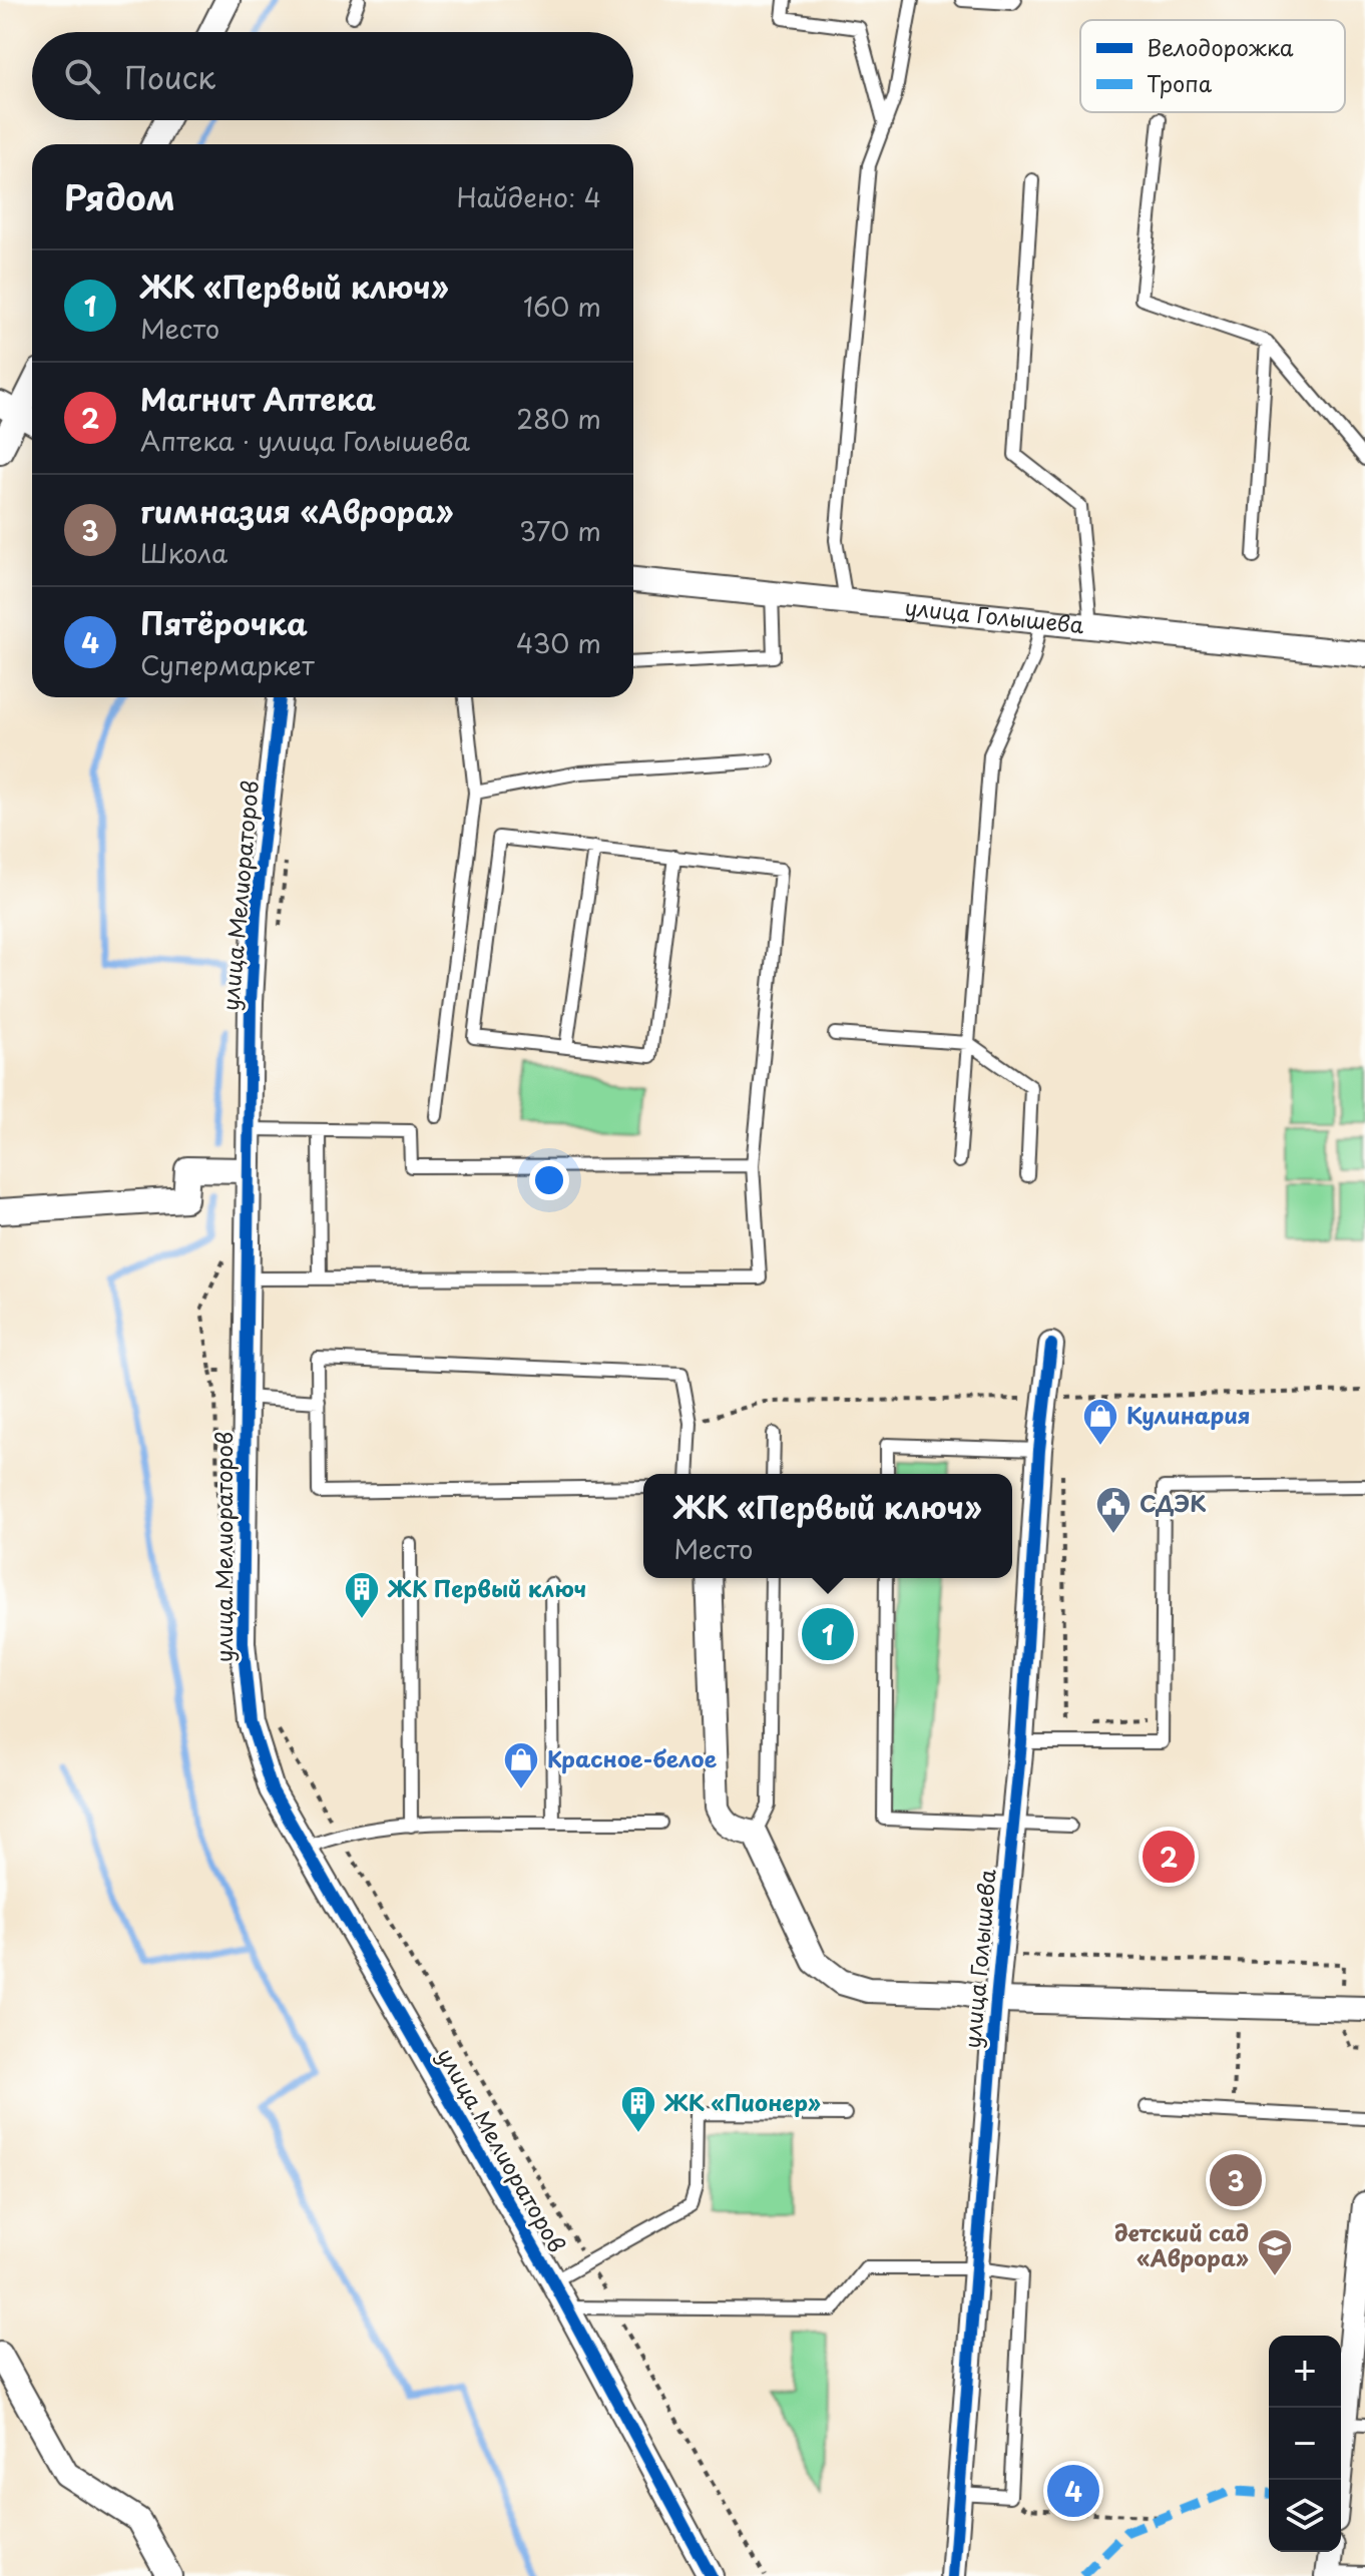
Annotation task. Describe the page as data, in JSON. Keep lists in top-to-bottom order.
{
  "streets": {
    "street": ["улица Голышева", "улица Мелиораторов"]
  },
  "places": {
    "shop": ["Кулинария", "Красное-белое"],
    "public building": ["СДЭК"],
    "building": ["ЖК Первый ключ", "ЖК «Пионер»"],
    "school or university": ["детский сад «Аврора»"]
  },
  "legend": ["Велодорожка", "Тропа"],
  "page": {
    "search": "Поиск",
    "heading": ["Рядом", "Найдено: 4"],
    "list": [
      {
        "mark": "1",
        "name": "ЖК «Первый ключ»",
        "note": "Место",
        "value": "160 m"
      },
      {
        "mark": "2",
        "name": "Магнит Аптека",
        "note": "Аптека · улица Голышева",
        "value": "280 m"
      },
      {
        "mark": "3",
        "name": "гимназия «Аврора»",
        "note": "Школа",
        "value": "370 m"
      },
      {
        "mark": "4",
        "name": "Пятёрочка",
        "note": "Супермаркет",
        "value": "430 m"
      }
    ],
    "popup": ["ЖК «Первый ключ»", "Место"],
    "pins": [
      "1",
      "2",
      "3",
      "4"
    ],
    "map_buttons": ["+", "−"]
  }
}
